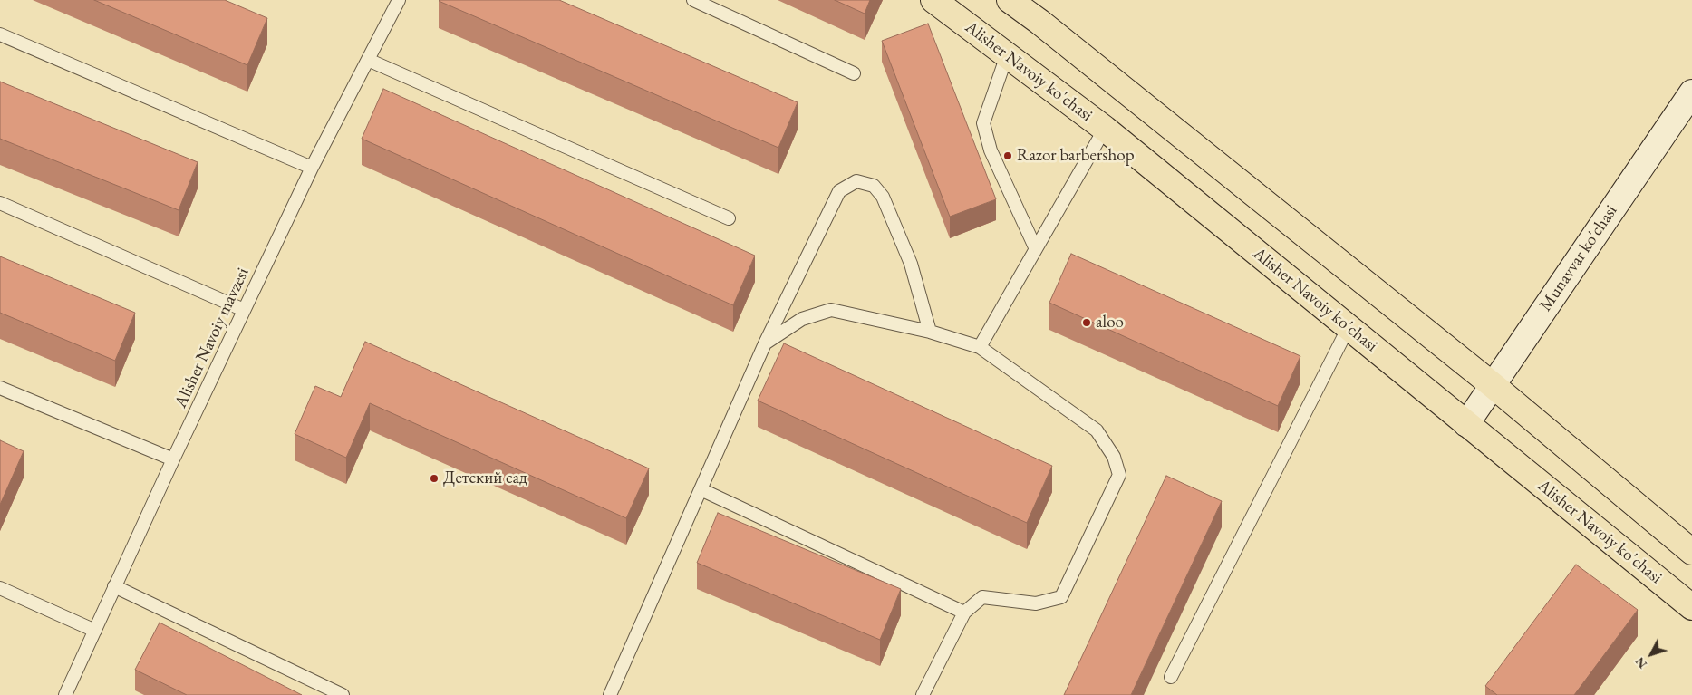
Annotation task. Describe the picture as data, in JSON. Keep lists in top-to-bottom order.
{
  "streets": {
    "main road": ["Alisher Navoiy ko'chasi", "Munavvar ko'chasi"],
    "lane": ["Alisher Navoiy mavzesi"]
  },
  "crossings": [
    ["Alisher Navoiy ko'chasi", "Munavvar ko'chasi"]
  ],
  "places": ["Razor barbershop", "aloo", "Детский сад"],
  "north": "bottom left"
}
